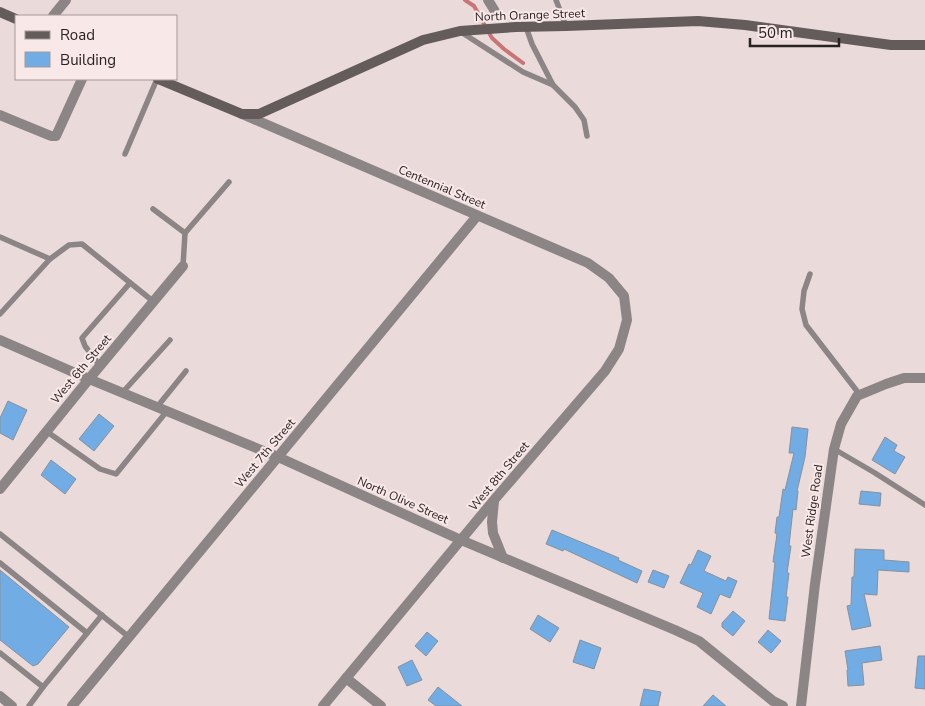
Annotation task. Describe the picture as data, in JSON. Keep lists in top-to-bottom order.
{
  "streets": {
    "street": [
      "North Orange Street",
      "Centennial Street",
      "West 6th Street",
      "West 7th Street",
      "West 8th Street",
      "North Olive Street",
      "West Ridge Road"
    ]
  },
  "crossings": [
    ["North Orange Street", "Centennial Street"],
    ["Centennial Street", "West 7th Street"],
    ["Centennial Street", "West 8th Street"],
    ["West 6th Street", "North Olive Street"],
    ["West 7th Street", "North Olive Street"],
    ["West 8th Street", "North Olive Street"]
  ],
  "legend": ["Road", "Building"],
  "scale_bar": "50 m"
}
